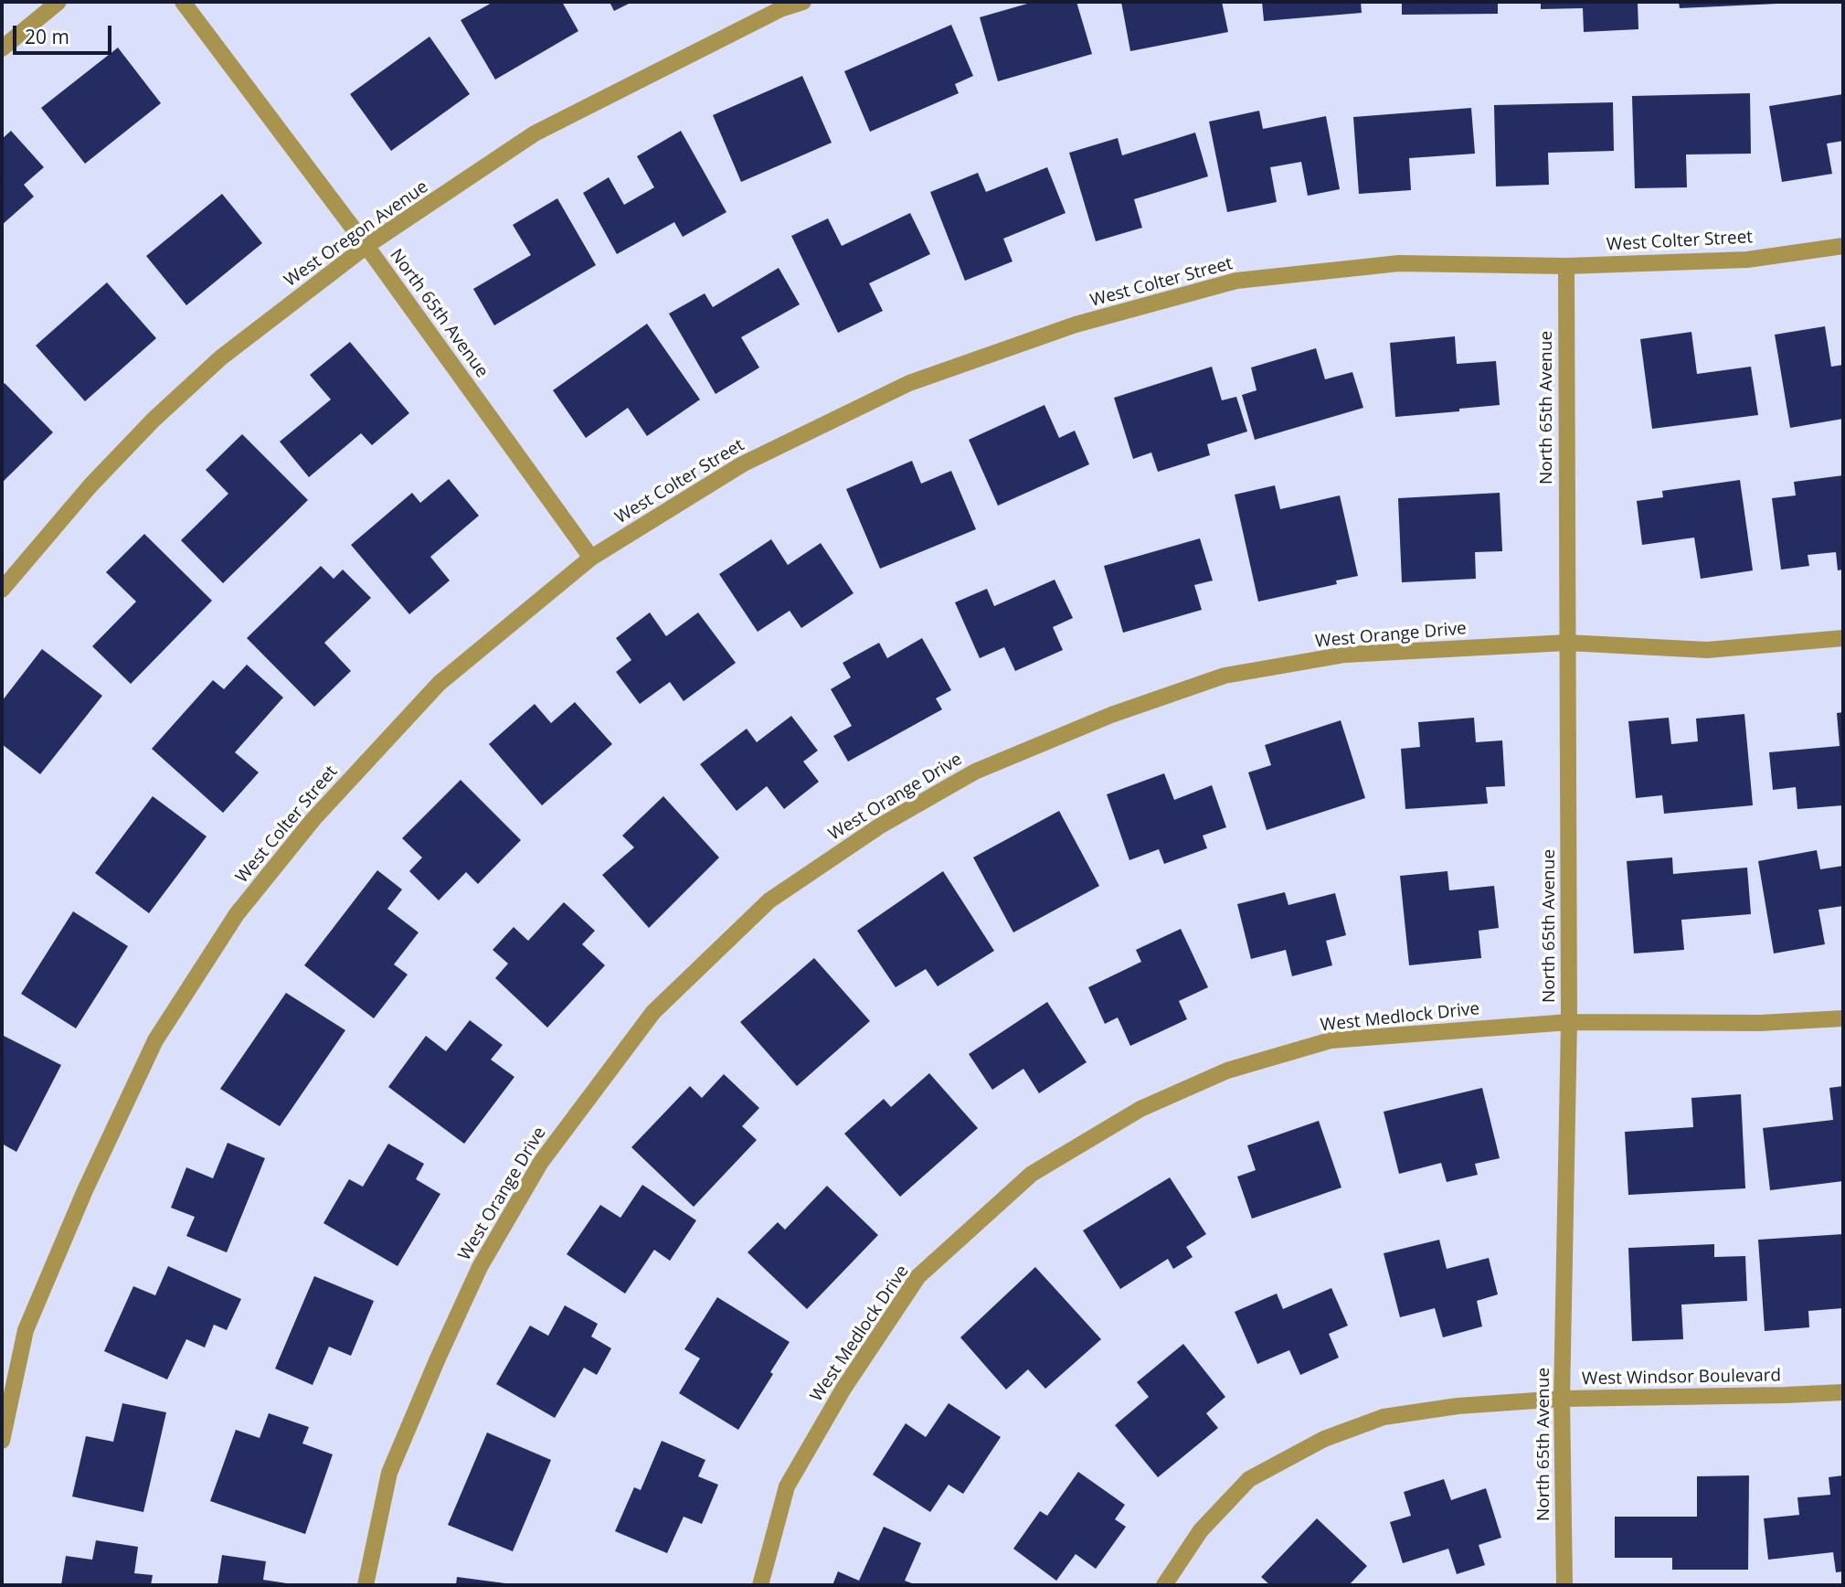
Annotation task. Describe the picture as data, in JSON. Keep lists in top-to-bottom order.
{
  "streets": {
    "street": [
      "West Oregon Avenue",
      "West Colter Street",
      "North 65th Avenue",
      "West Orange Drive",
      "West Medlock Drive",
      "West Windsor Boulevard"
    ]
  },
  "crossings": [
    ["West Oregon Avenue", "North 65th Avenue"],
    ["West Colter Street", "North 65th Avenue"],
    ["North 65th Avenue", "West Orange Drive"],
    ["North 65th Avenue", "West Medlock Drive"],
    ["North 65th Avenue", "West Windsor Boulevard"]
  ],
  "scale_bar": "20 m"
}
